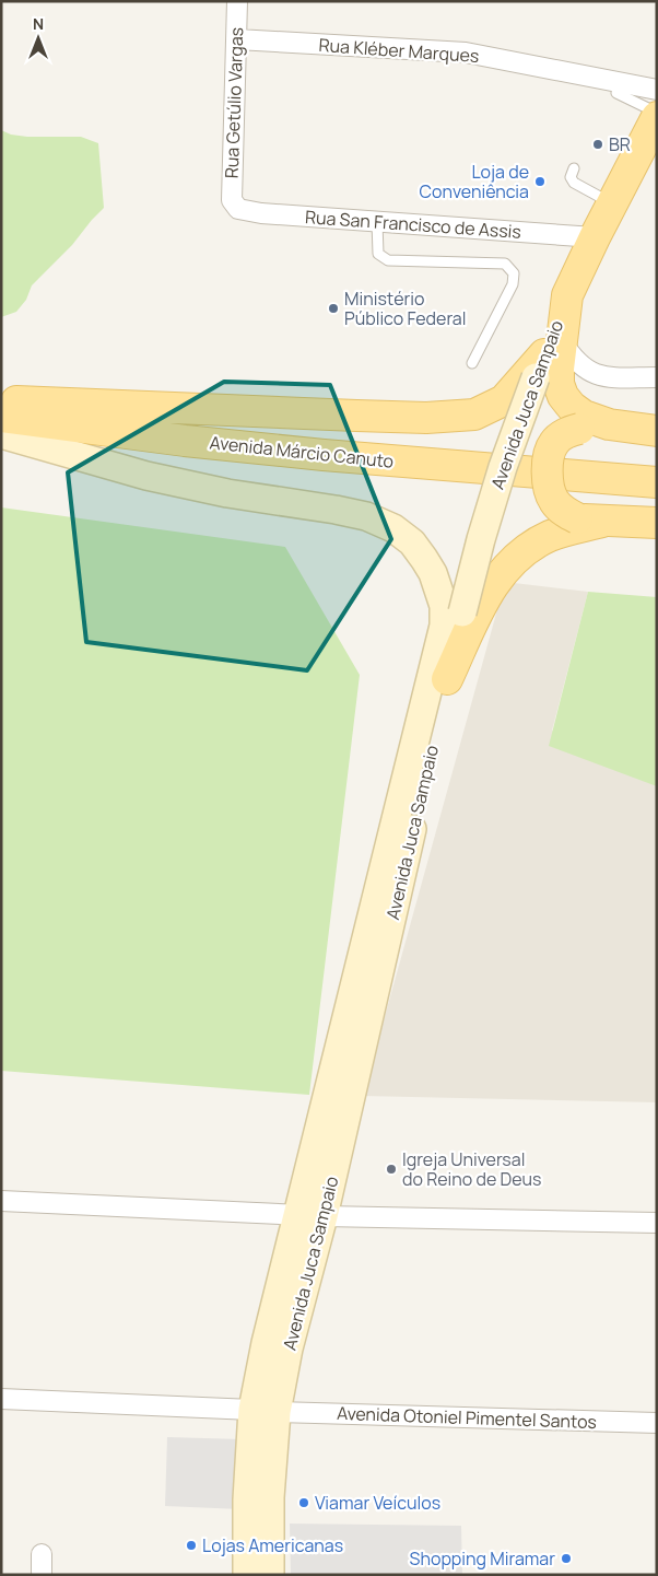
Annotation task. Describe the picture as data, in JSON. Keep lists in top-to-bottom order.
{
  "streets": {
    "main road": ["Avenida Juca Sampaio", "Avenida Márcio Canuto"],
    "street": [
      "Rua Kléber Marques",
      "Rua Getúlio Vargas",
      "Rua San Francisco de Assis",
      "Avenida Otoniel Pimentel Santos"
    ]
  },
  "crossings": [
    ["Rua Kléber Marques", "Rua Getúlio Vargas"],
    ["Rua Getúlio Vargas", "Rua San Francisco de Assis"],
    ["Avenida Juca Sampaio", "Avenida Otoniel Pimentel Santos"]
  ],
  "places": [
    "BR",
    "Loja de Conveniência",
    "Ministério Público Federal",
    "Igreja Universal do Reino de Deus",
    "Viamar Veículos",
    "Lojas Americanas",
    "Shopping Miramar"
  ],
  "north": "top"
}
